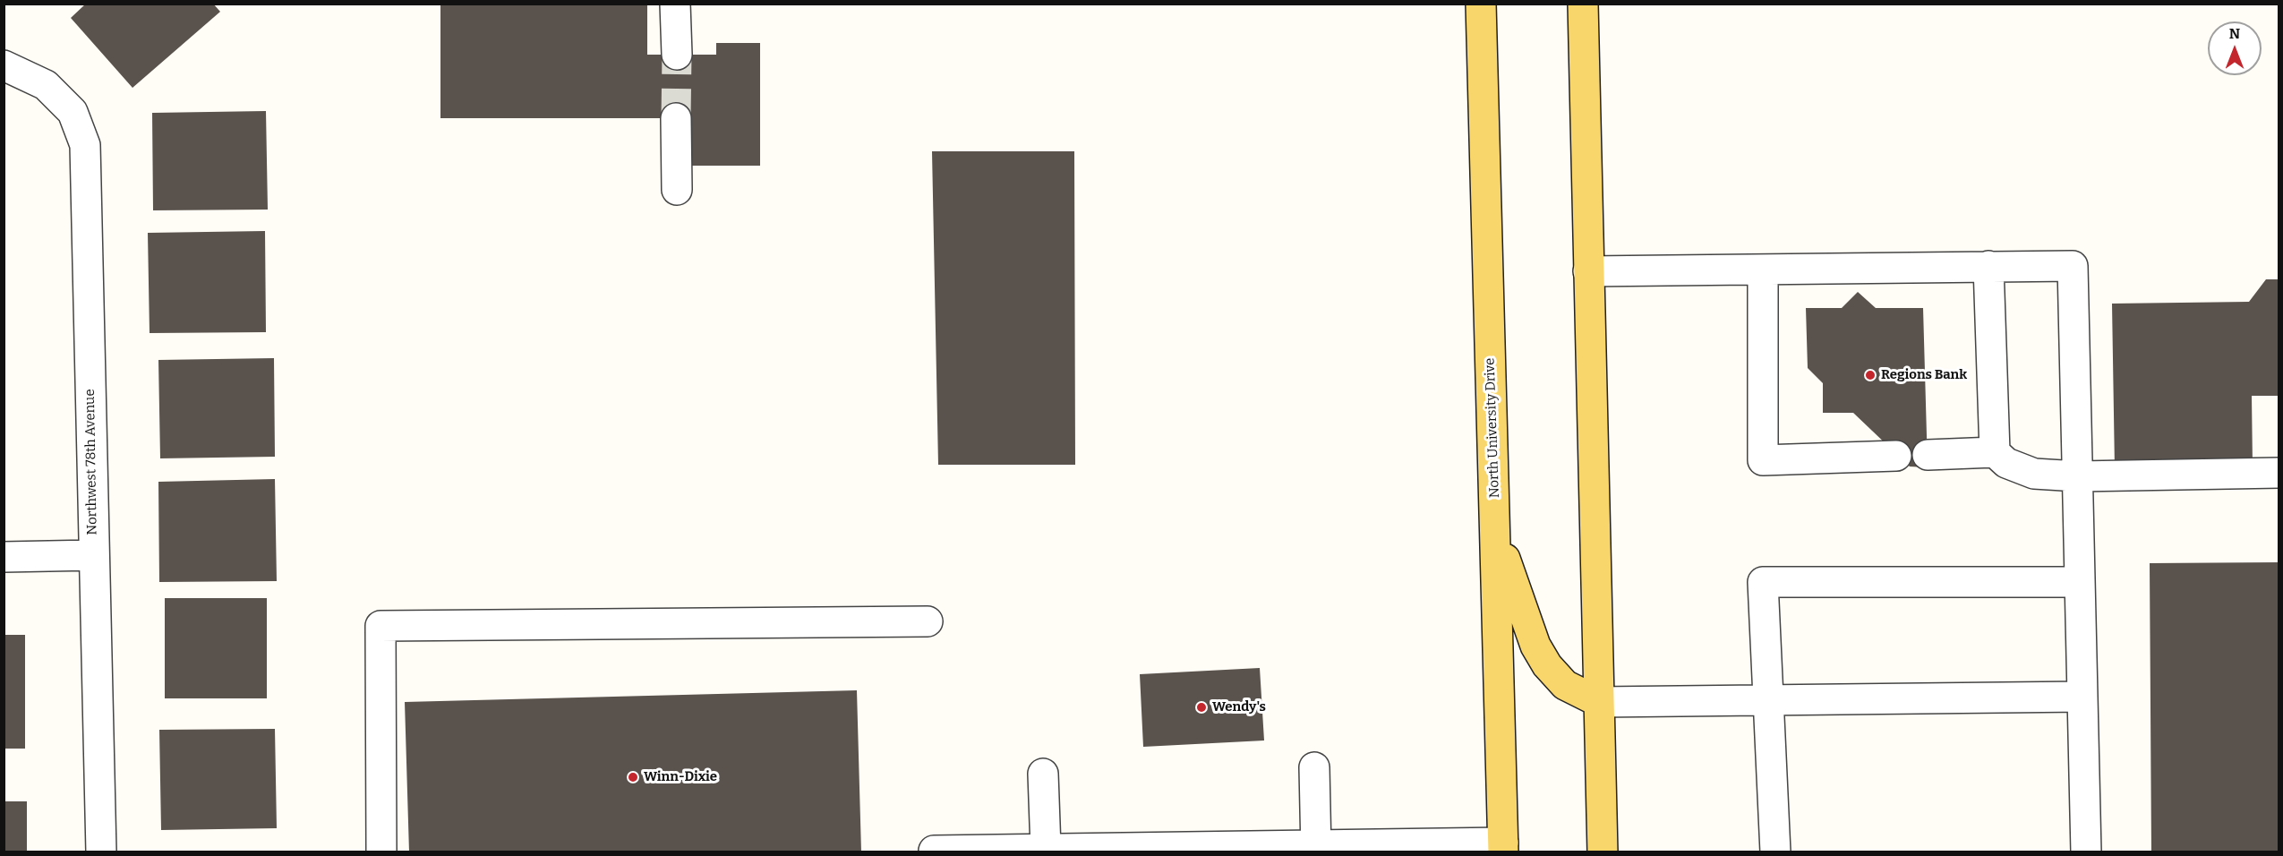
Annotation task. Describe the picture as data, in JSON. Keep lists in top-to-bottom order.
{
  "streets": {
    "main road": ["North University Drive"],
    "street": ["Northwest 78th Avenue"]
  },
  "places": ["Regions Bank", "Wendy's", "Winn-Dixie"],
  "north": "top"
}
